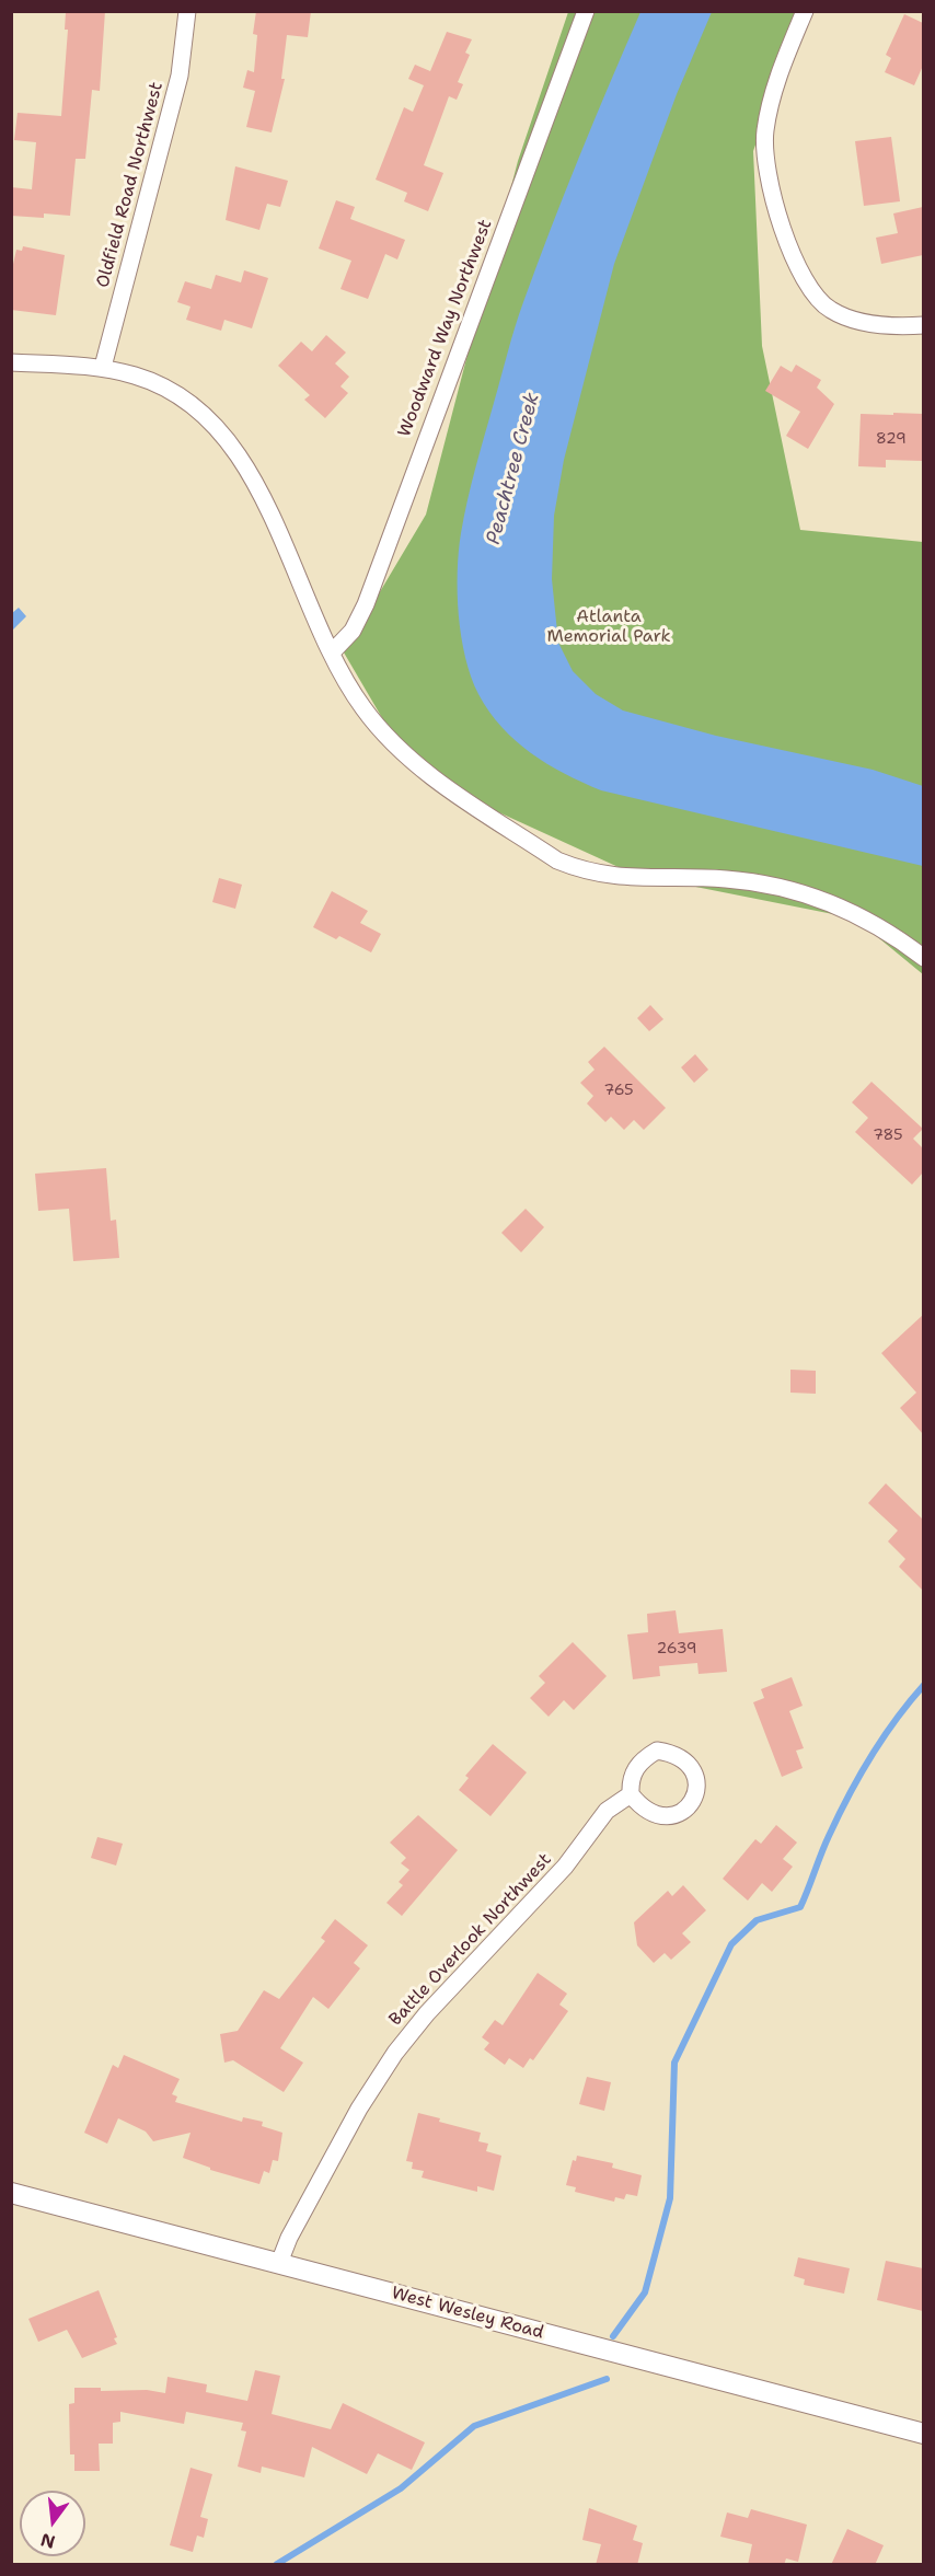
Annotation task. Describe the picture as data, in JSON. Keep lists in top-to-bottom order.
{
  "streets": {
    "street": [
      "Oldfield Road Northwest",
      "Woodward Way Northwest",
      "Battle Overlook Northwest",
      "West Wesley Road"
    ]
  },
  "crossings": [
    ["Battle Overlook Northwest", "West Wesley Road"]
  ],
  "water": ["Peachtree Creek"],
  "parks": ["Atlanta Memorial Park"],
  "house_numbers": [
    "829",
    "765",
    "785",
    "2639"
  ],
  "north": "bottom"
}
